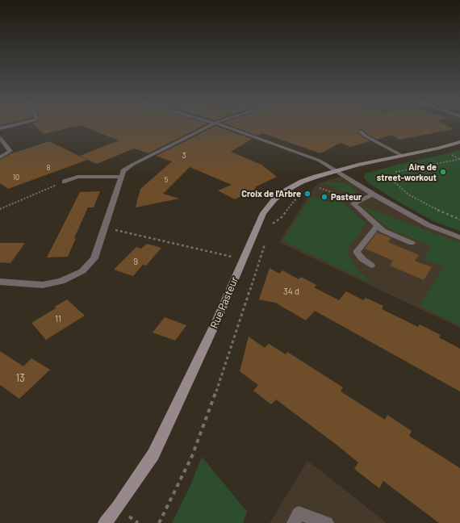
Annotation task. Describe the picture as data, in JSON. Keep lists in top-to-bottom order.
{
  "streets": {
    "main road": ["Rue Pasteur"]
  },
  "places": ["Aire de street-workout", "Croix de l'Arbre", "Pasteur"],
  "house_numbers": [
    "3",
    "8",
    "10",
    "5",
    "9",
    "34 d",
    "11",
    "13"
  ]
}
